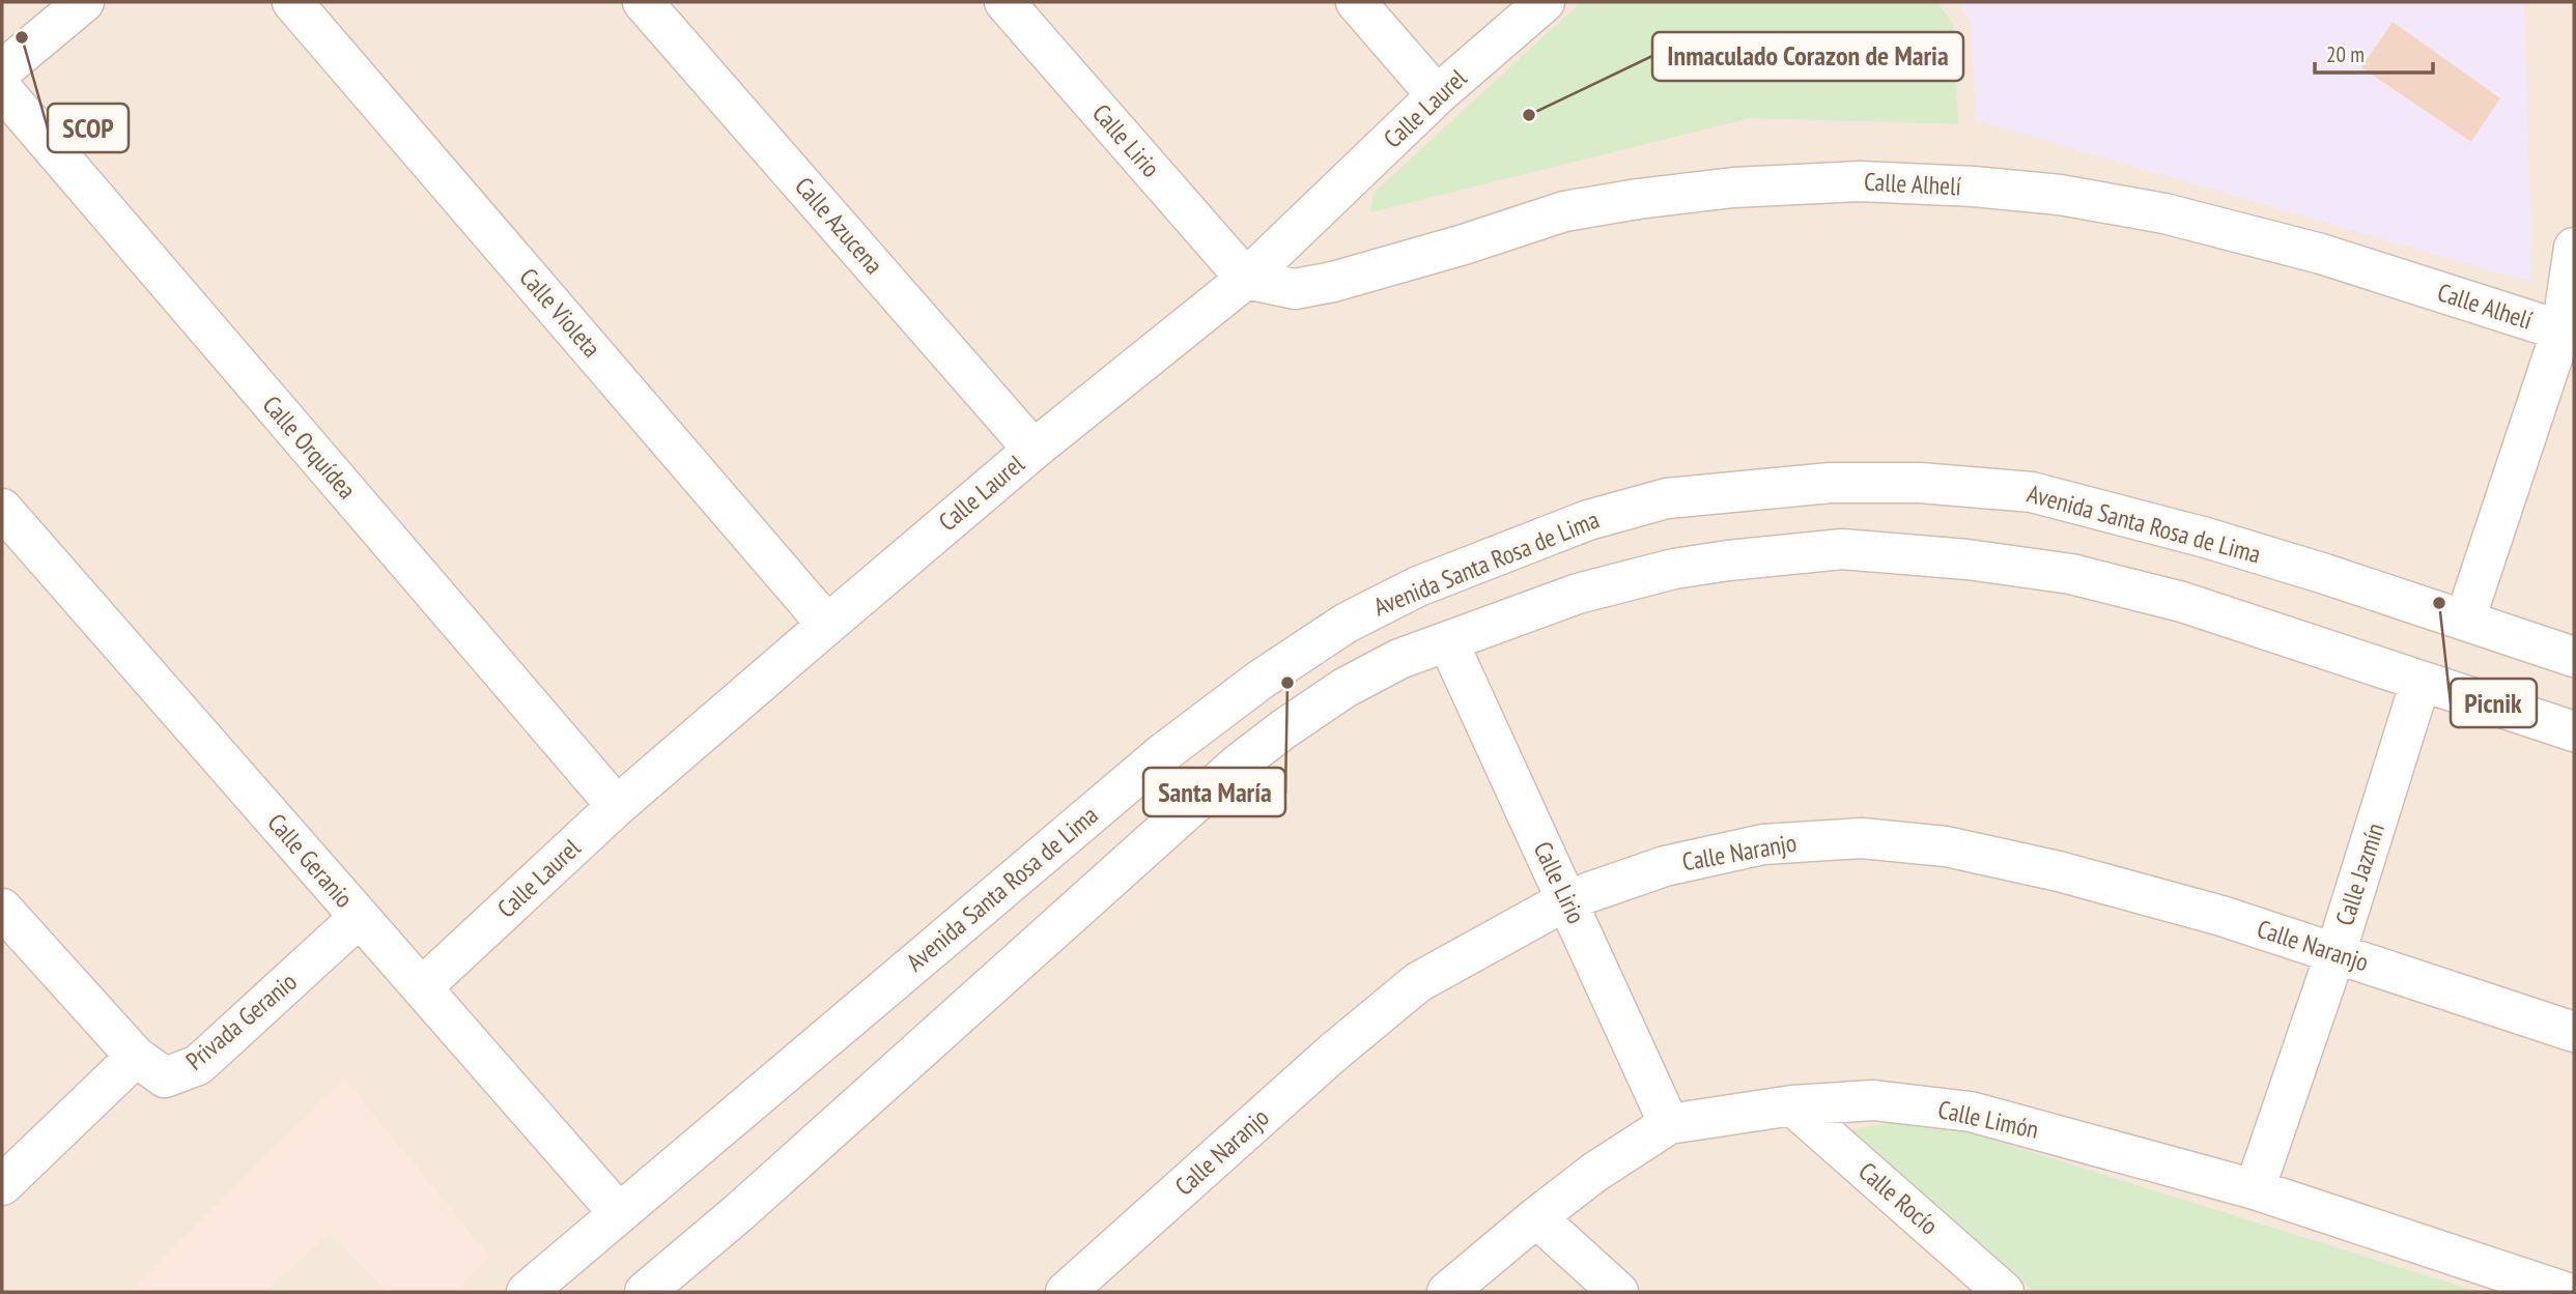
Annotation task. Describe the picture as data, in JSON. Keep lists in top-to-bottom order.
{
  "streets": {
    "street": [
      "Calle Laurel",
      "Calle Lirio",
      "Calle Alhelí",
      "Calle Azucena",
      "Calle Violeta",
      "Calle Orquídea",
      "Avenida Santa Rosa de Lima",
      "Calle Naranjo",
      "Calle Geranio",
      "Calle Jazmín",
      "Privada Geranio",
      "Calle Limón",
      "Calle Rocío"
    ]
  },
  "crossings": [
    ["Calle Laurel", "Calle Lirio"],
    ["Calle Laurel", "Calle Alhelí"],
    ["Calle Laurel", "Calle Azucena"],
    ["Calle Laurel", "Calle Violeta"],
    ["Calle Laurel", "Calle Orquídea"],
    ["Calle Laurel", "Calle Geranio"],
    ["Calle Lirio", "Calle Alhelí"],
    ["Calle Lirio", "Calle Naranjo"],
    ["Calle Lirio", "Calle Limón"],
    ["Avenida Santa Rosa de Lima", "Calle Geranio"],
    ["Calle Naranjo", "Calle Jazmín"],
    ["Calle Geranio", "Privada Geranio"],
    ["Calle Jazmín", "Calle Limón"],
    ["Calle Limón", "Calle Rocío"]
  ],
  "places": [
    "SCOP",
    "Inmaculado Corazon de Maria",
    "Picnik",
    "Santa María"
  ],
  "scale_bar": "20 m"
}
